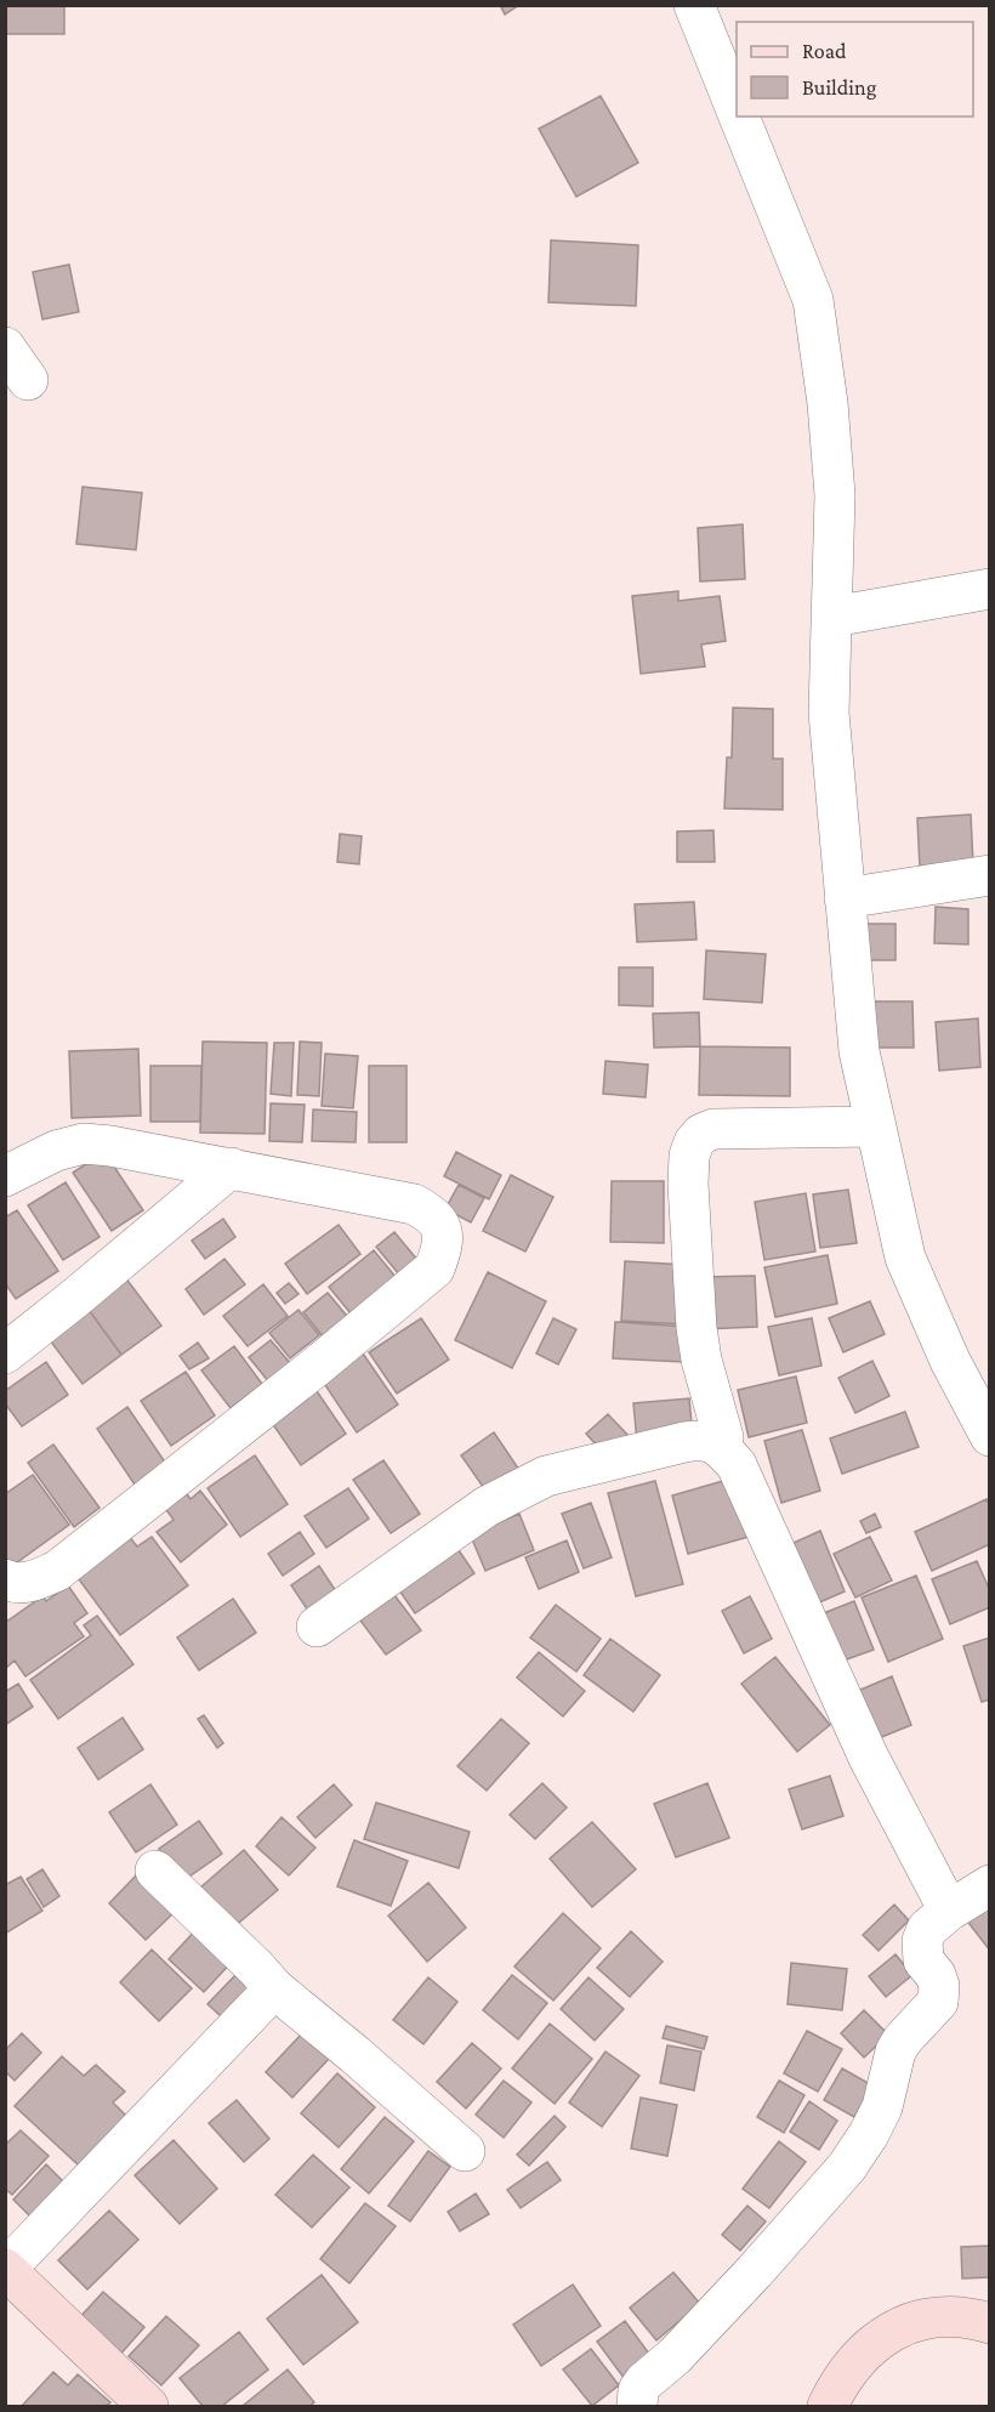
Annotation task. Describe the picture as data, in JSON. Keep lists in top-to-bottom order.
{
  "legend": ["Road", "Building"]
}
